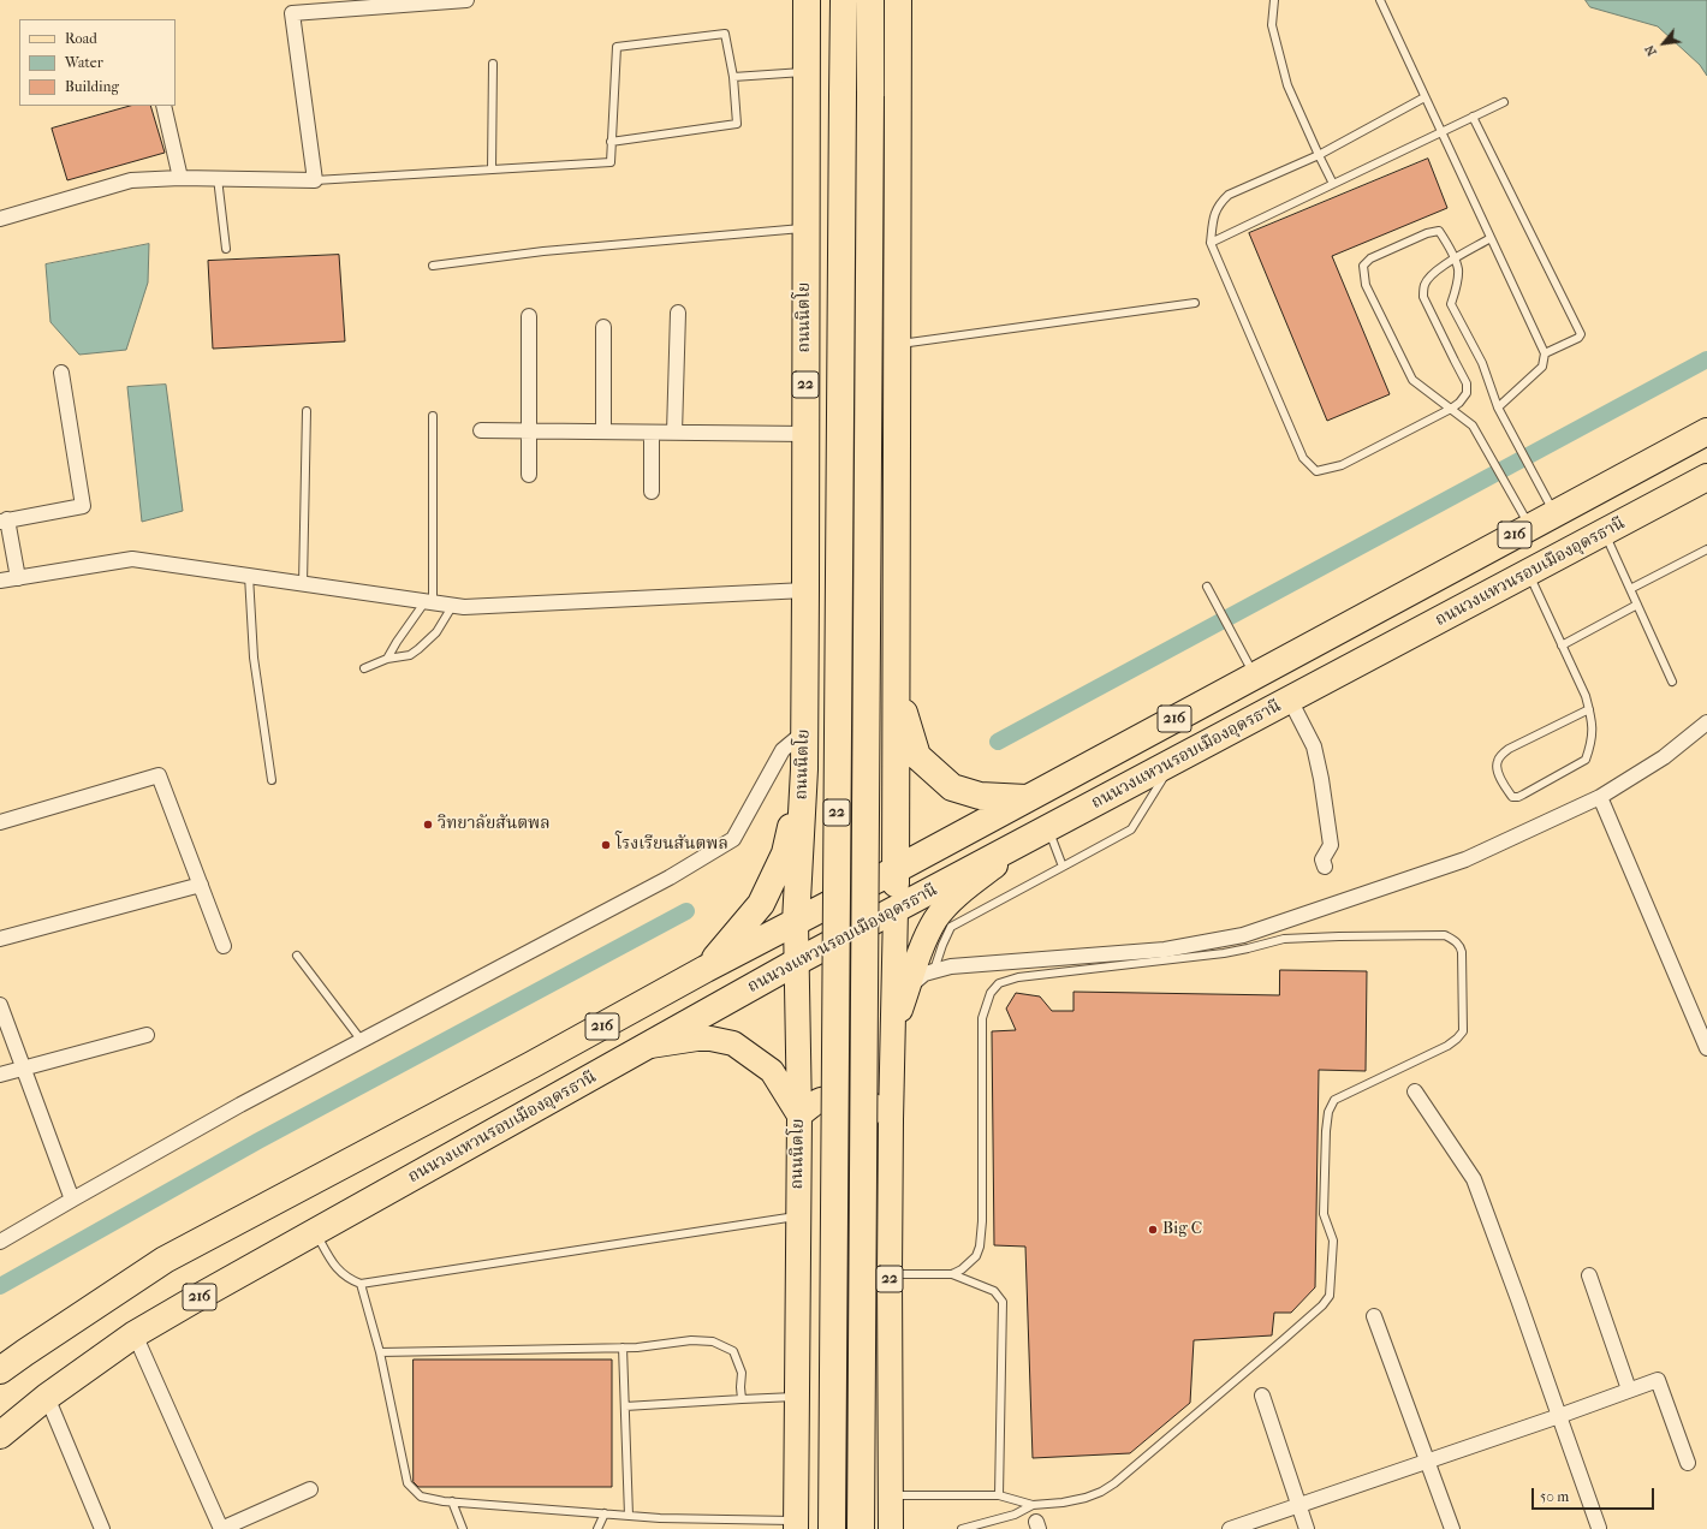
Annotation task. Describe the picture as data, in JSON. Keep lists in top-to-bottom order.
{
  "streets": {
    "highway": [
      "ถนนนิตโย",
      "22",
      "216",
      "ถนนวงแหวนรอบเมืองอุดรธานี"
    ]
  },
  "crossings": [
    ["ถนนนิตโย", "216"],
    ["ถนนนิตโย", "ถนนวงแหวนรอบเมืองอุดรธานี"],
    ["22", "216"],
    ["22", "ถนนวงแหวนรอบเมืองอุดรธานี"]
  ],
  "places": ["วิทยาลัยสันตพล", "โรงเรียนสันตพล", "Big C"],
  "legend": ["Road", "Water", "Building"],
  "scale_bar": "50 m",
  "north": "bottom left"
}
